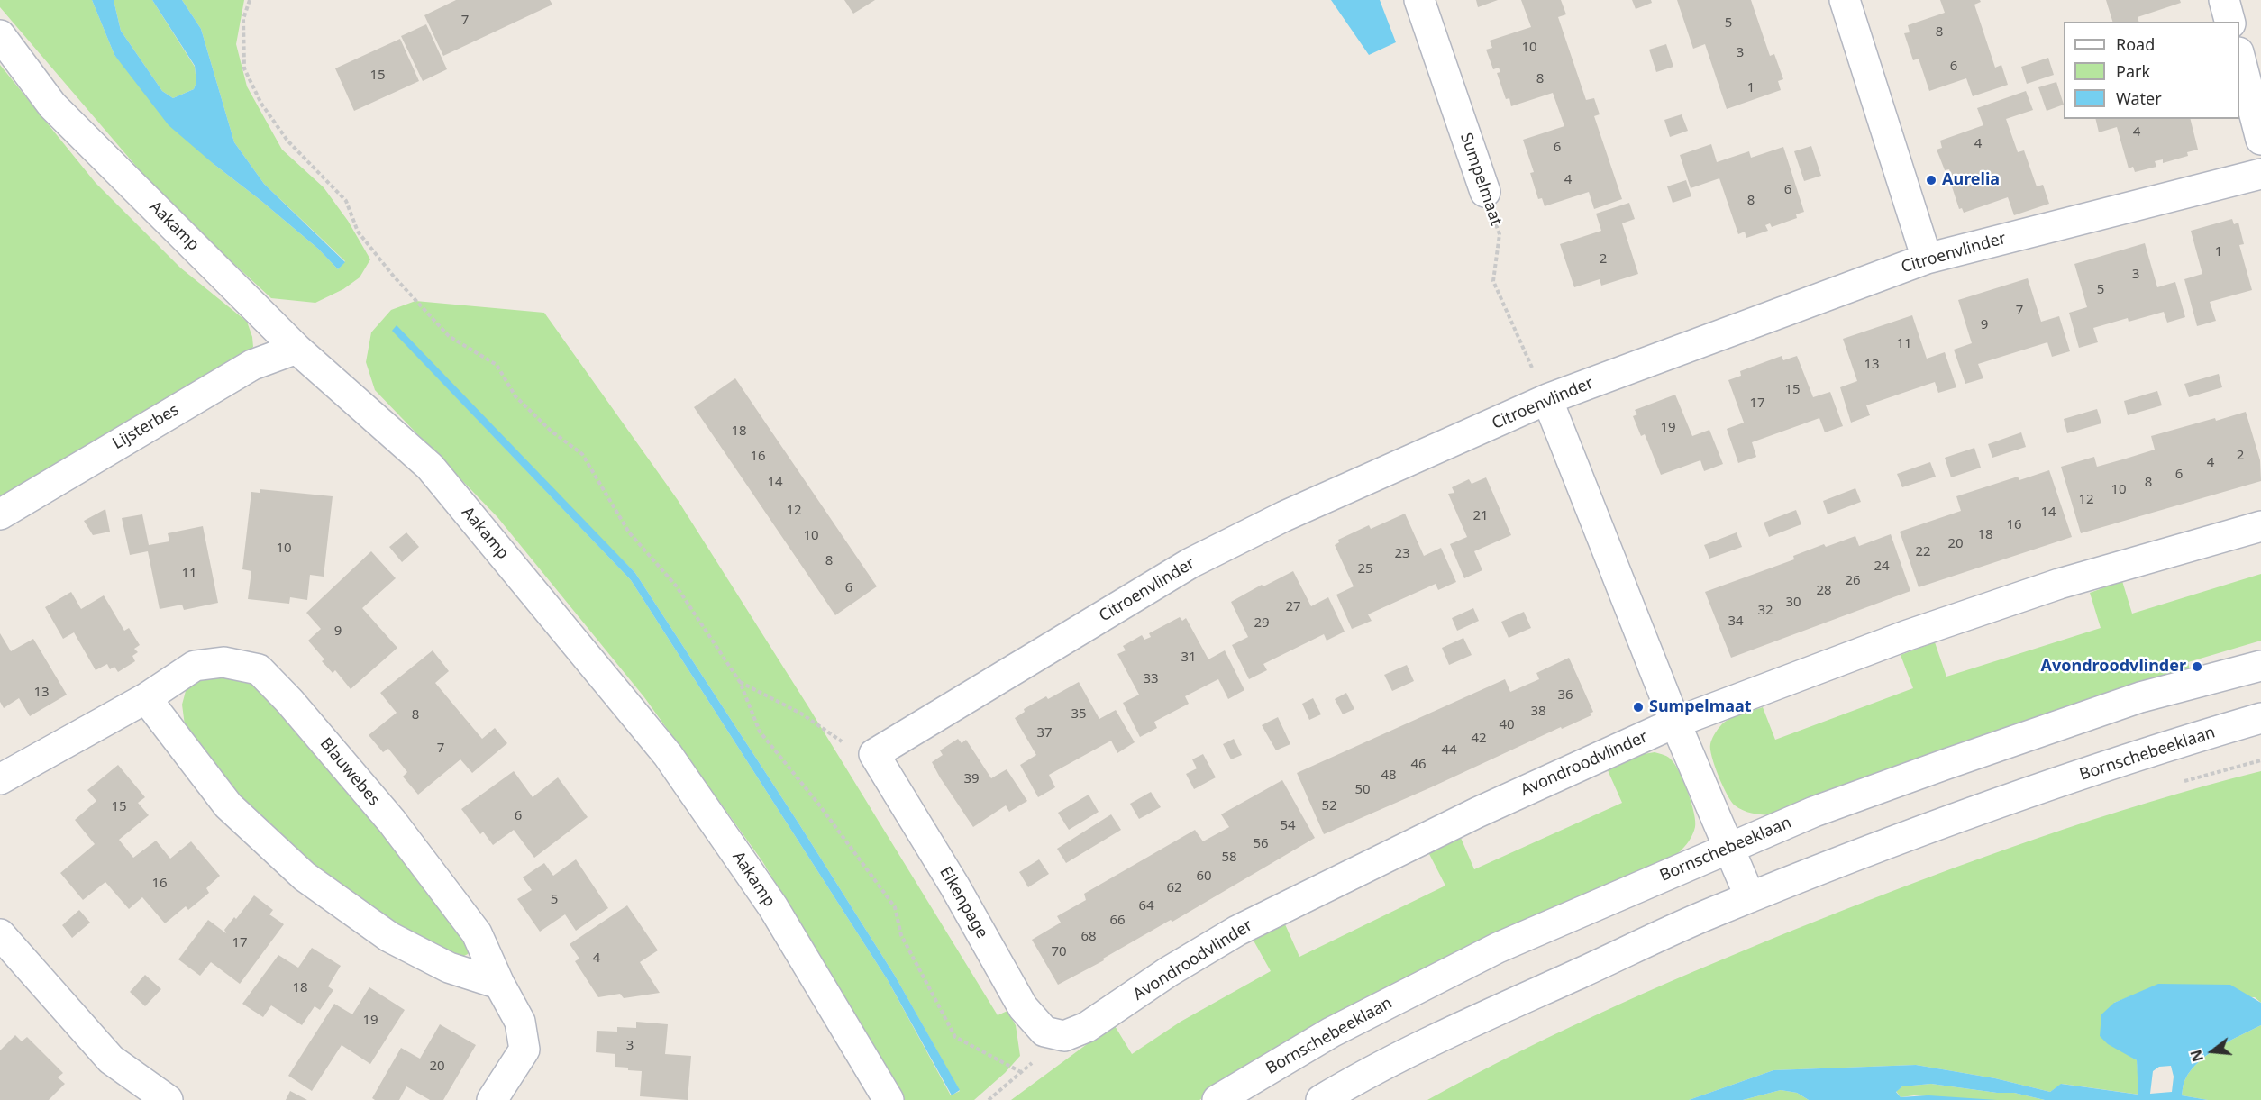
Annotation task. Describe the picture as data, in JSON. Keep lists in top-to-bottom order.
{
  "streets": {
    "street": [
      "Sumpelmaat",
      "Aakamp",
      "Citroenvlinder",
      "Lijsterbes",
      "Bornschebeeklaan",
      "Avondroodvlinder",
      "Blauwebes",
      "Eikenpage"
    ]
  },
  "crossings": [
    ["Sumpelmaat", "Citroenvlinder"],
    ["Aakamp", "Lijsterbes"],
    ["Citroenvlinder", "Eikenpage"],
    ["Avondroodvlinder", "Eikenpage"]
  ],
  "places": ["Aurelia", "Avondroodvlinder", "Sumpelmaat"],
  "house_numbers": [
    "7",
    "5",
    "8",
    "10",
    "3",
    "6",
    "15",
    "8",
    "1",
    "4",
    "4",
    "6",
    "4",
    "6",
    "8",
    "1",
    "2",
    "3",
    "5",
    "7",
    "9",
    "11",
    "13",
    "15",
    "17",
    "19",
    "18",
    "2",
    "16",
    "4",
    "6",
    "14",
    "8",
    "10",
    "12",
    "12",
    "14",
    "21",
    "16",
    "18",
    "10",
    "20",
    "10",
    "22",
    "23",
    "8",
    "24",
    "25",
    "11",
    "26",
    "6",
    "28",
    "30",
    "27",
    "32",
    "34",
    "29",
    "9",
    "31",
    "33",
    "13",
    "36",
    "38",
    "35",
    "8",
    "40",
    "37",
    "42",
    "7",
    "44",
    "46",
    "48",
    "39",
    "50",
    "52",
    "15",
    "6",
    "54",
    "56",
    "58",
    "60",
    "16",
    "62",
    "5",
    "64",
    "66",
    "68",
    "17",
    "70",
    "4",
    "18",
    "19",
    "3",
    "20"
  ],
  "legend": ["Road", "Park", "Water"],
  "north": "left"
}
